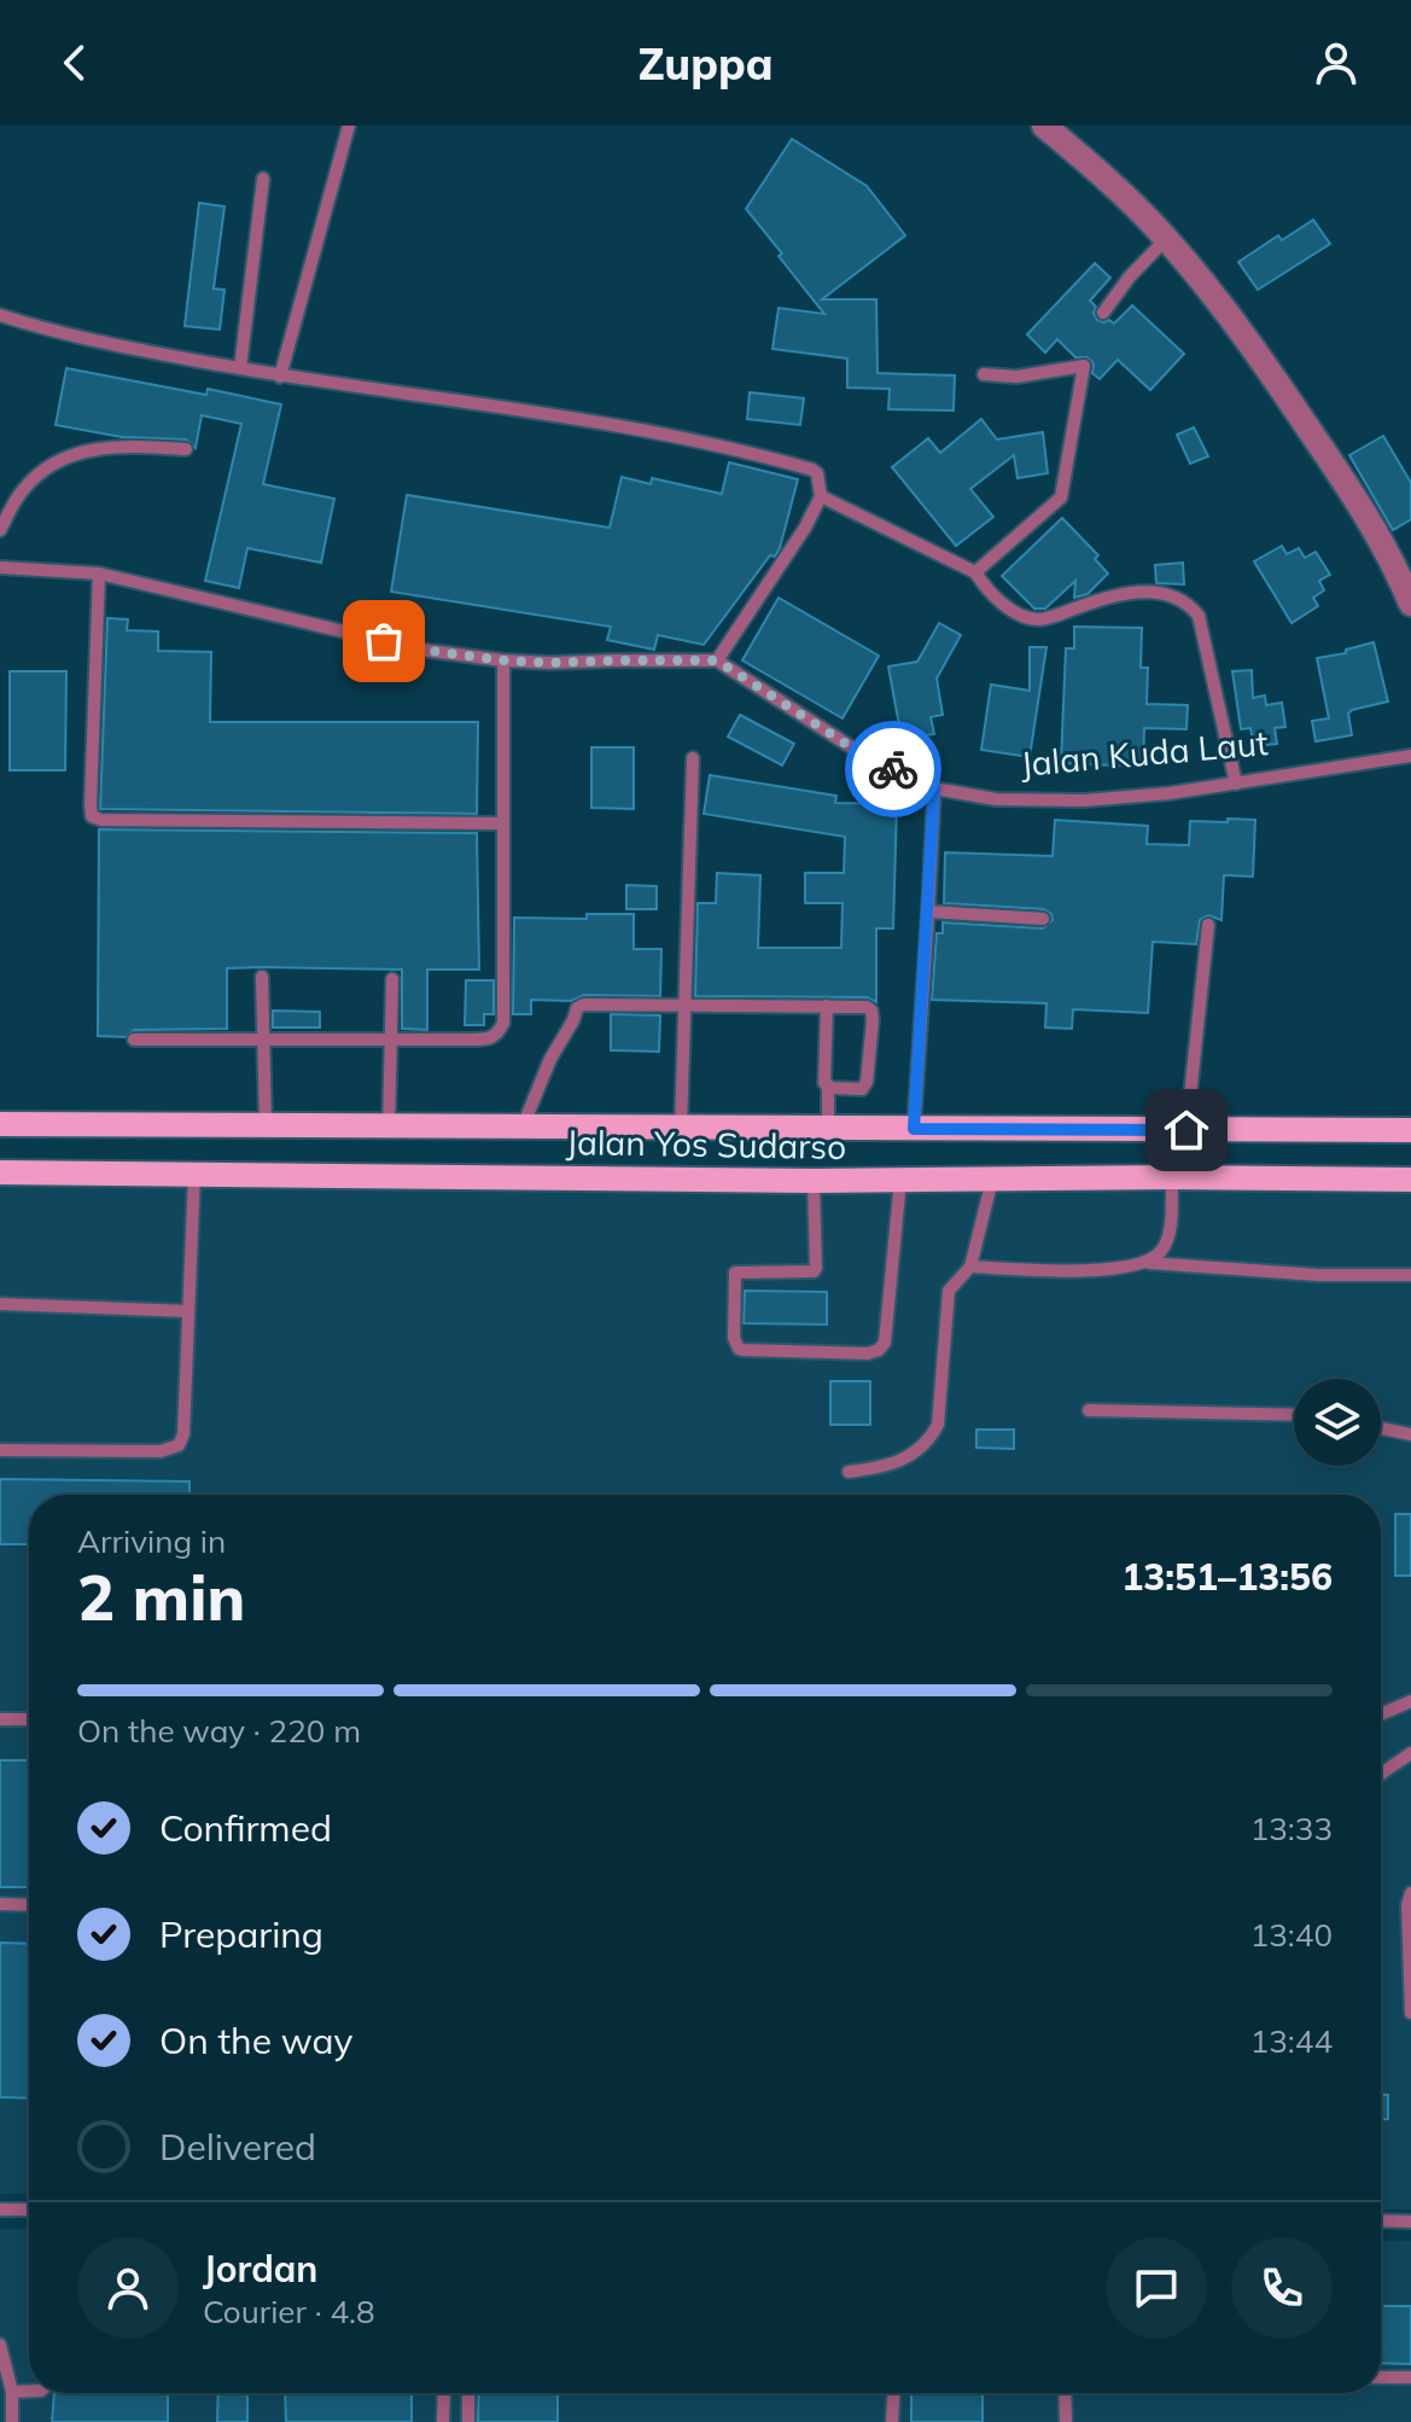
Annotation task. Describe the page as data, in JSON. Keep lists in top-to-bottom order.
{
  "streets": {
    "main road": ["Jalan Yos Sudarso"],
    "lane": ["Jalan Kuda Laut"]
  },
  "page": {
    "header": "Zuppa",
    "heading": ["2 min", "Arriving in", "13:51–13:56"],
    "panel": ["Jordan", "Courier · 4.8"],
    "bar": "On the way · 220 m",
    "list": [
      ["Confirmed", "13:33"],
      ["Preparing", "13:40"],
      ["On the way", "13:44"],
      "Delivered"
    ]
  }
}
